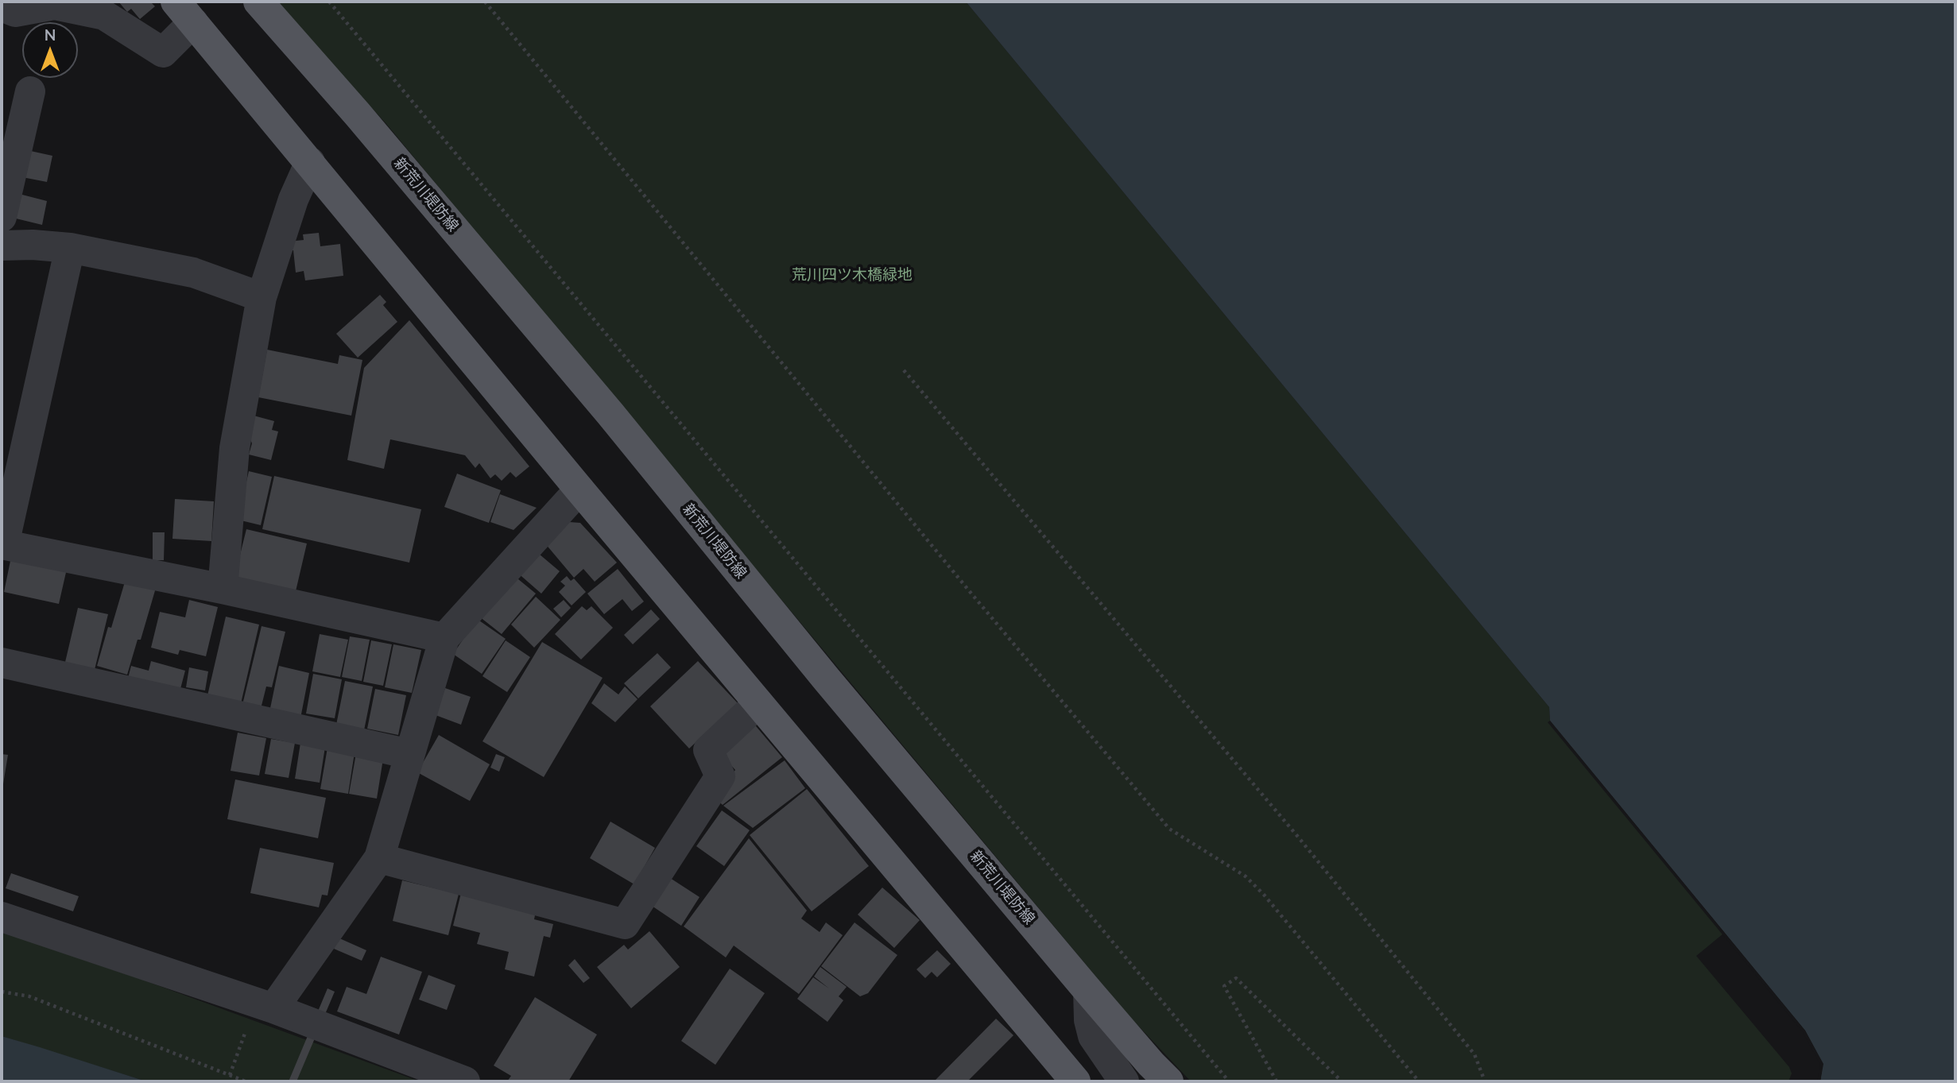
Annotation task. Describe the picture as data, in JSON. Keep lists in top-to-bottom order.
{
  "streets": {
    "main road": ["新荒川堤防線"]
  },
  "parks": ["荒川四ツ木橋緑地"],
  "north": "top"
}
